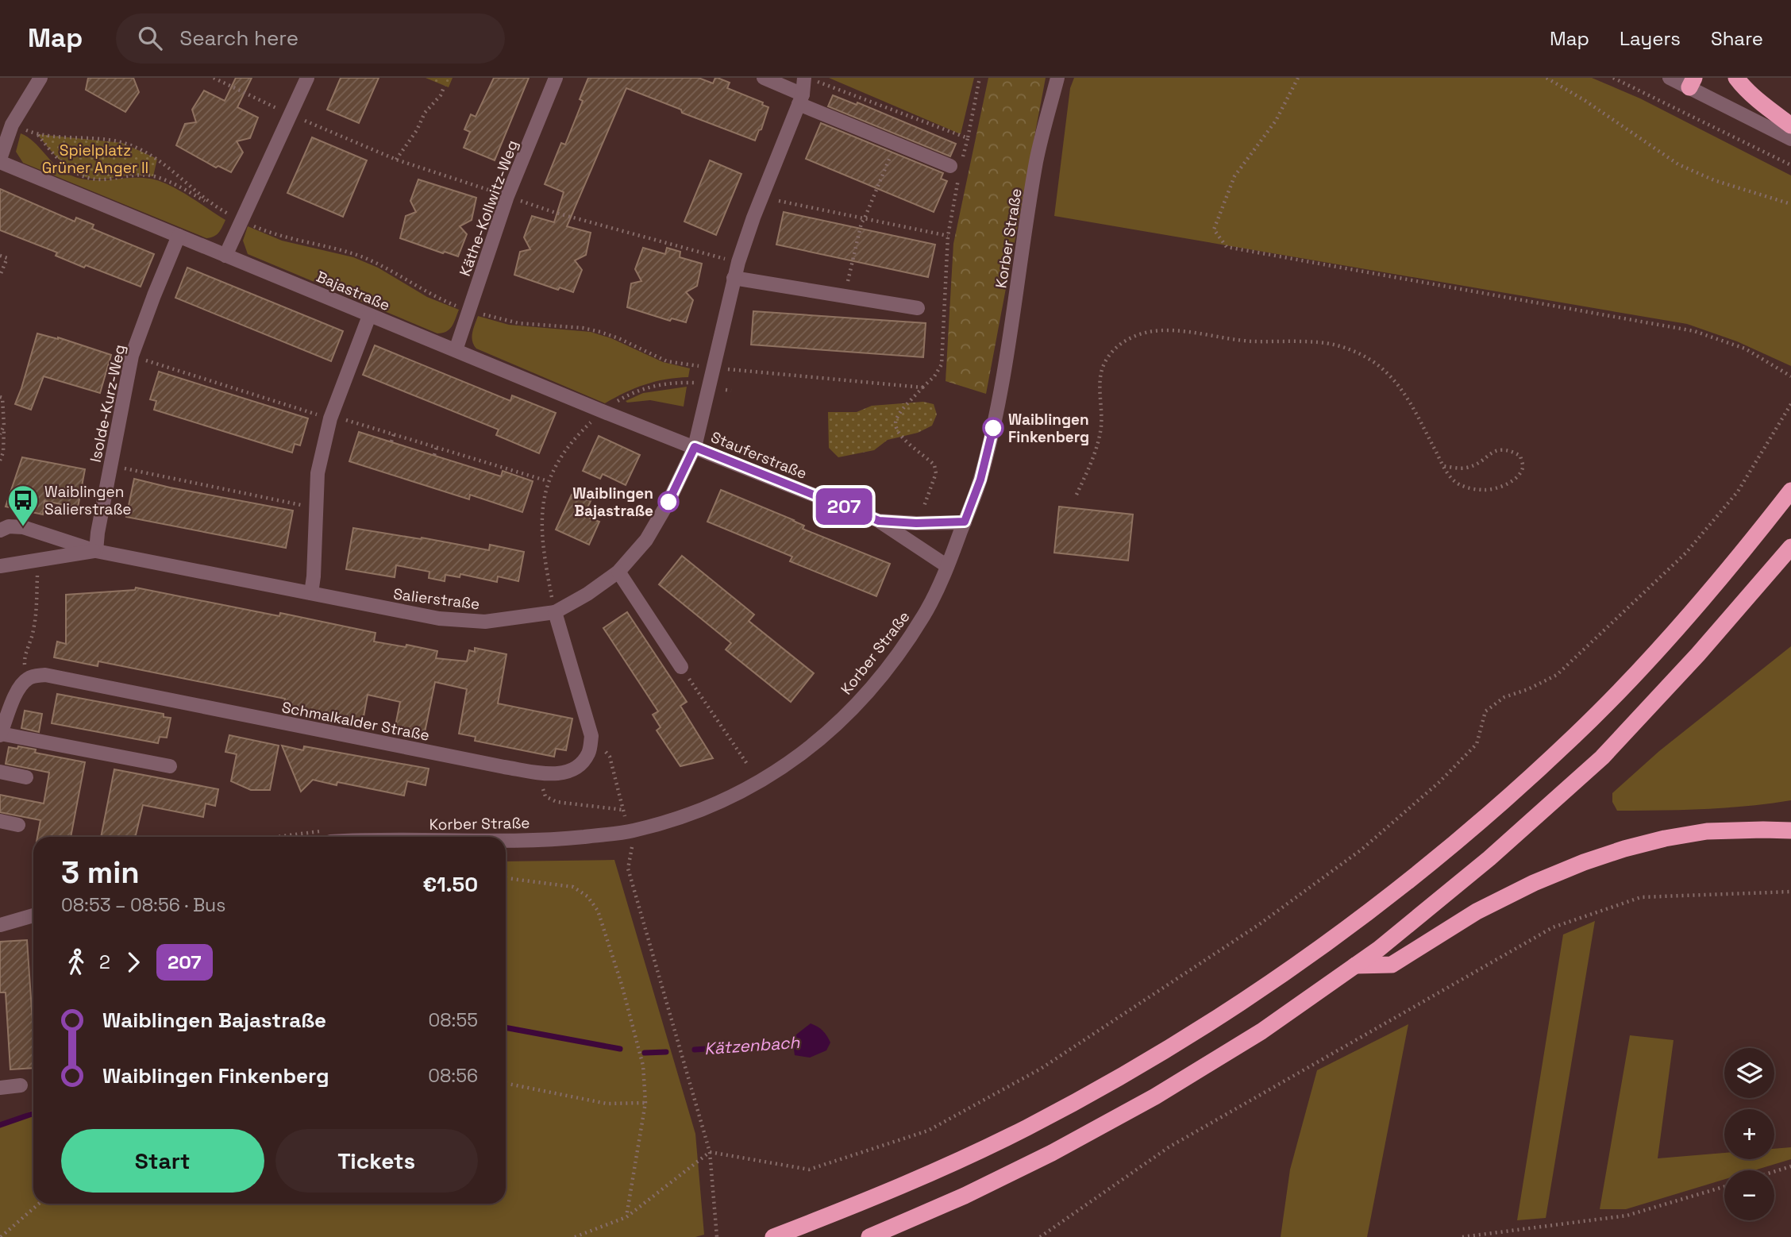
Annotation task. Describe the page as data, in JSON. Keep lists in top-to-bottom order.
{
  "streets": {
    "street": [
      "Käthe-Kollwitz-Weg",
      "Korber Straße",
      "Bajastraße",
      "Isolde-Kurz-Weg",
      "Stauferstraße",
      "Salierstraße",
      "Schmalkalder Straße"
    ]
  },
  "crossings": [
    ["Käthe-Kollwitz-Weg", "Bajastraße"],
    ["Korber Straße", "Stauferstraße"],
    ["Bajastraße", "Isolde-Kurz-Weg"],
    ["Bajastraße", "Stauferstraße"],
    ["Bajastraße", "Salierstraße"],
    ["Isolde-Kurz-Weg", "Salierstraße"],
    ["Stauferstraße", "Salierstraße"],
    ["Salierstraße", "Schmalkalder Straße"]
  ],
  "water": ["Kätzenbach"],
  "parks": ["Spielplatz Grüner Anger II"],
  "places": {
    "other": ["Waiblingen Finkenberg", "Waiblingen Bajastraße"],
    "bus stop": ["Waiblingen Salierstraße"]
  },
  "lines": ["bus line 207"],
  "page": {
    "header": "Map",
    "search": "Search here",
    "nav": ["Map", "Layers", "Share"],
    "on_map": "207",
    "heading": ["3 min", "08:53 – 08:56 · Bus", "€1.50"],
    "legs": ["2", "207"],
    "list": [
      {
        "name": "Waiblingen Bajastraße",
        "value": "08:55"
      },
      {
        "name": "Waiblingen Finkenberg",
        "value": "08:56"
      }
    ],
    "map_buttons": ["+", "−"],
    "buttons": ["Start", "Tickets"]
  }
}
